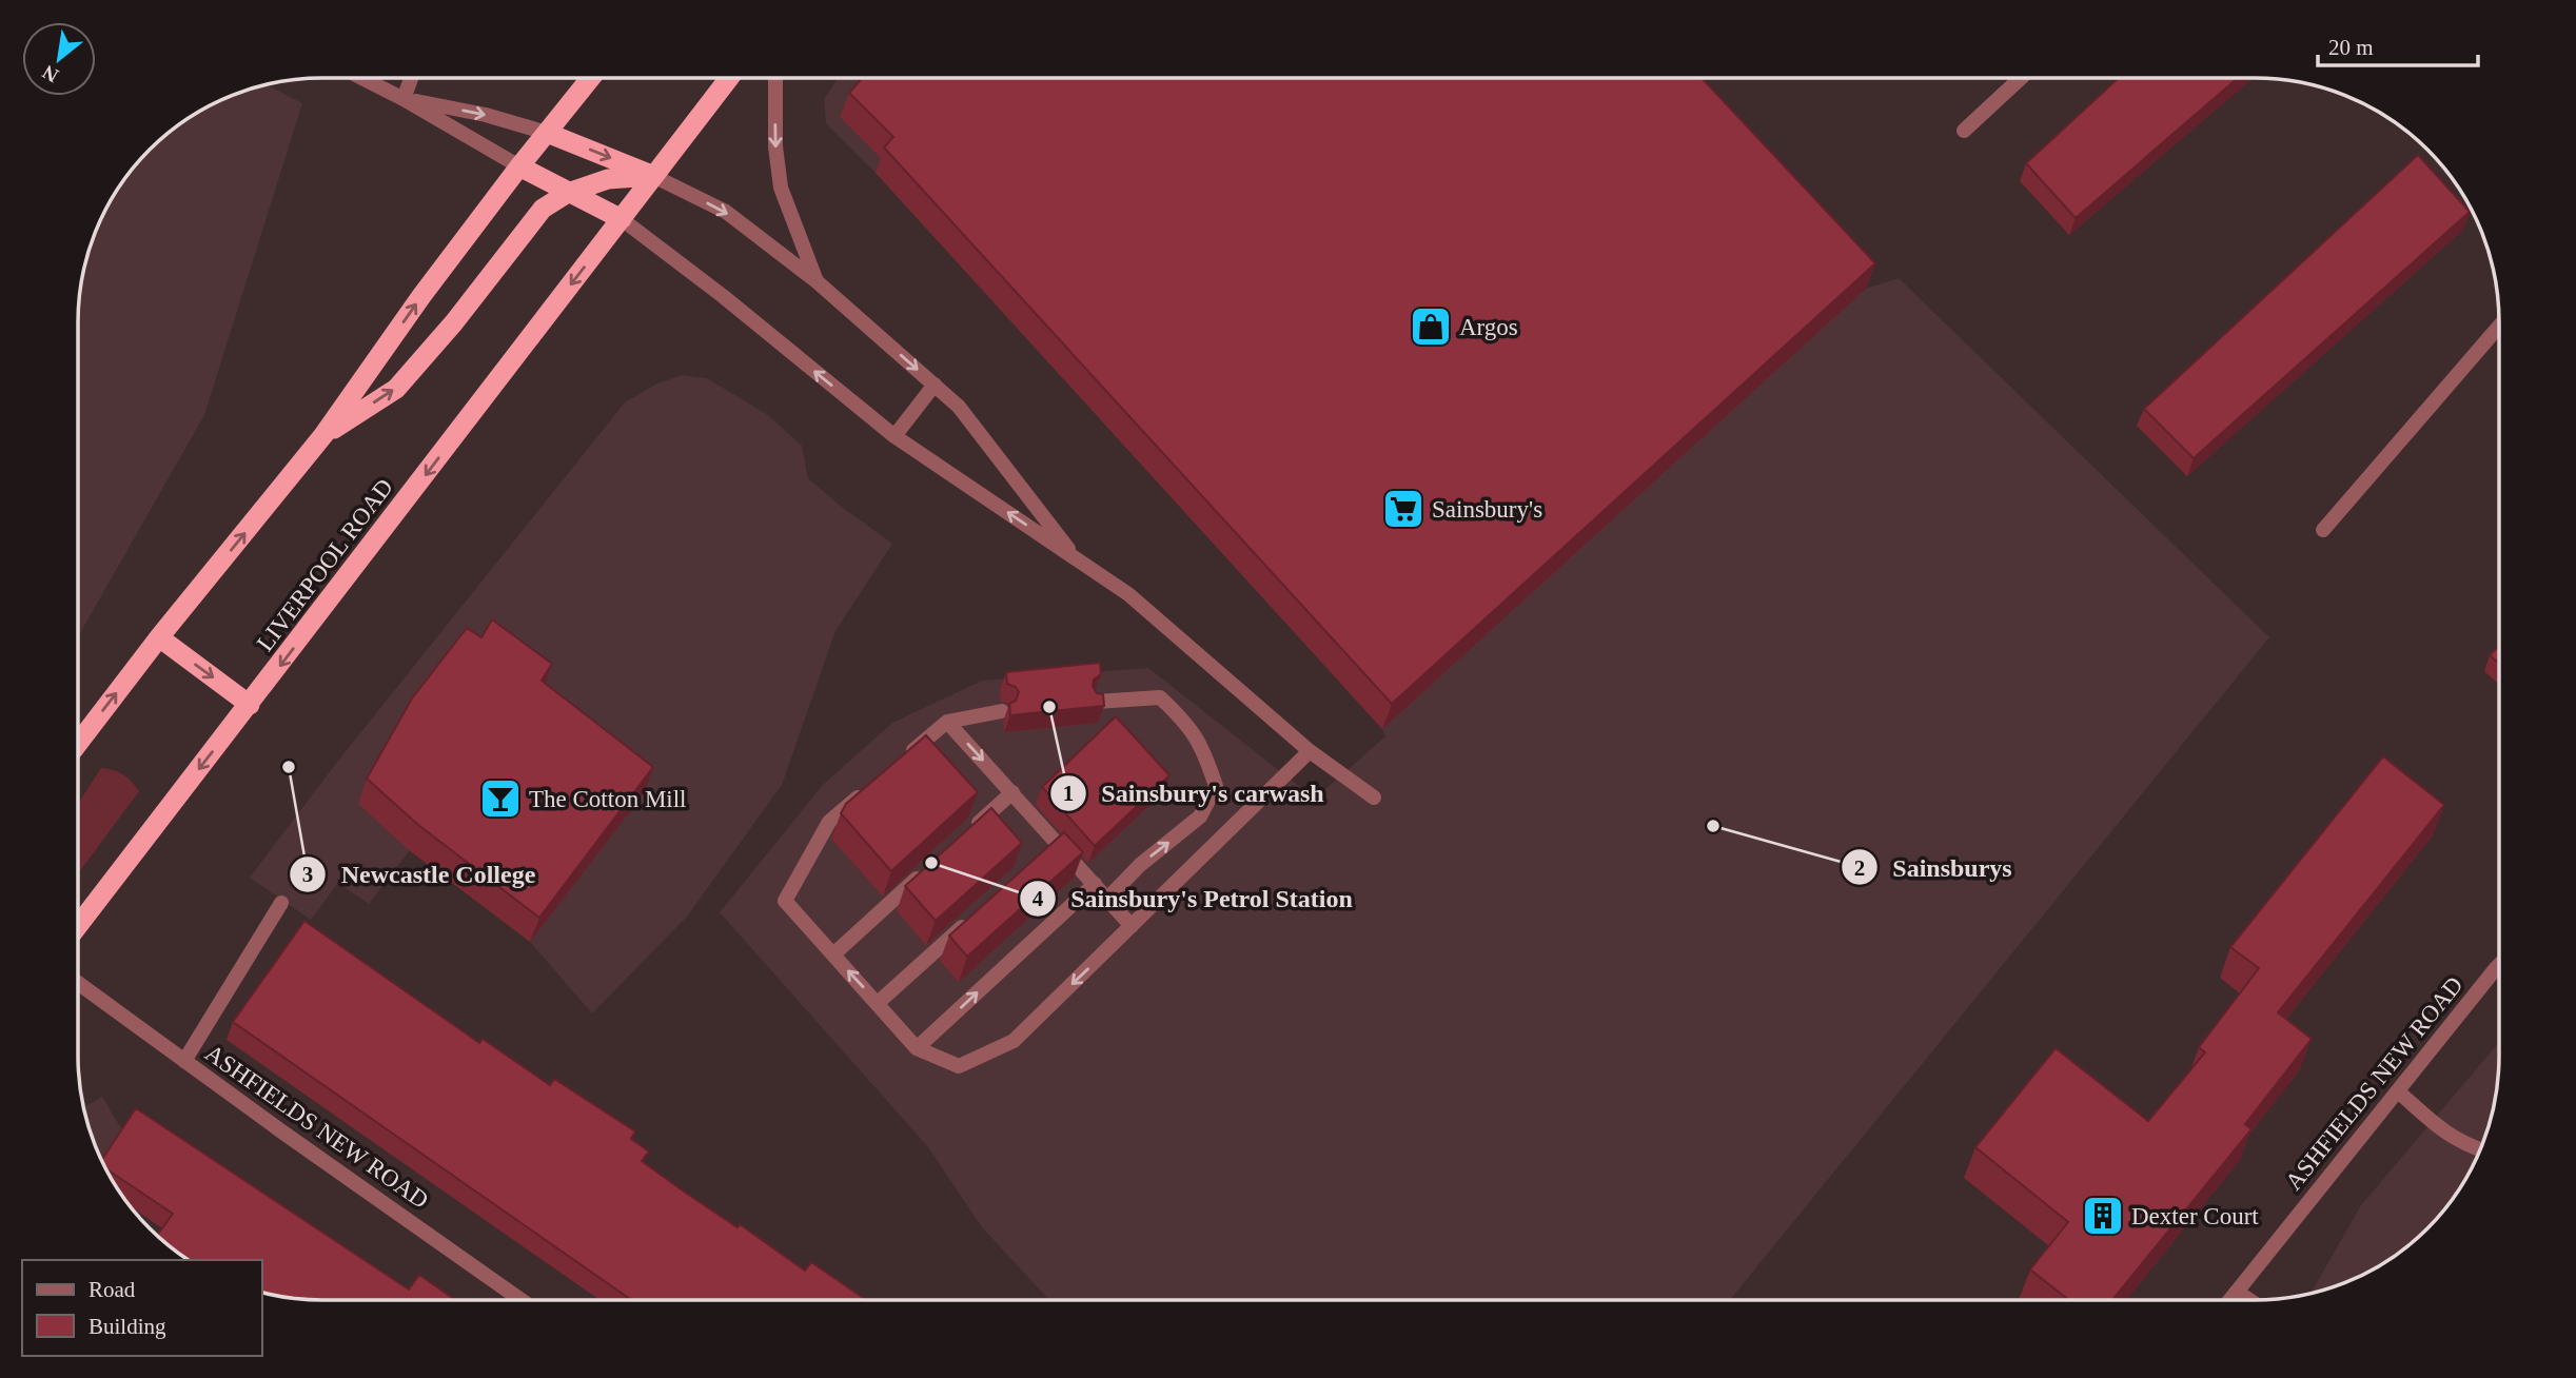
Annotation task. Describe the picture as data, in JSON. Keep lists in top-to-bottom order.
{
  "streets": {
    "highway": ["LIVERPOOL ROAD"],
    "street": ["ASHFIELDS NEW ROAD"]
  },
  "places": {
    "shop": ["Argos"],
    "supermarket": ["Sainsbury's"],
    "other": [
      "Sainsbury's carwash",
      "Newcastle College",
      "Sainsburys",
      "Sainsbury's Petrol Station"
    ],
    "bar": ["The Cotton Mill"],
    "building": ["Dexter Court"]
  },
  "legend": ["Road", "Building"],
  "scale_bar": "20 m",
  "north": "bottom left"
}
